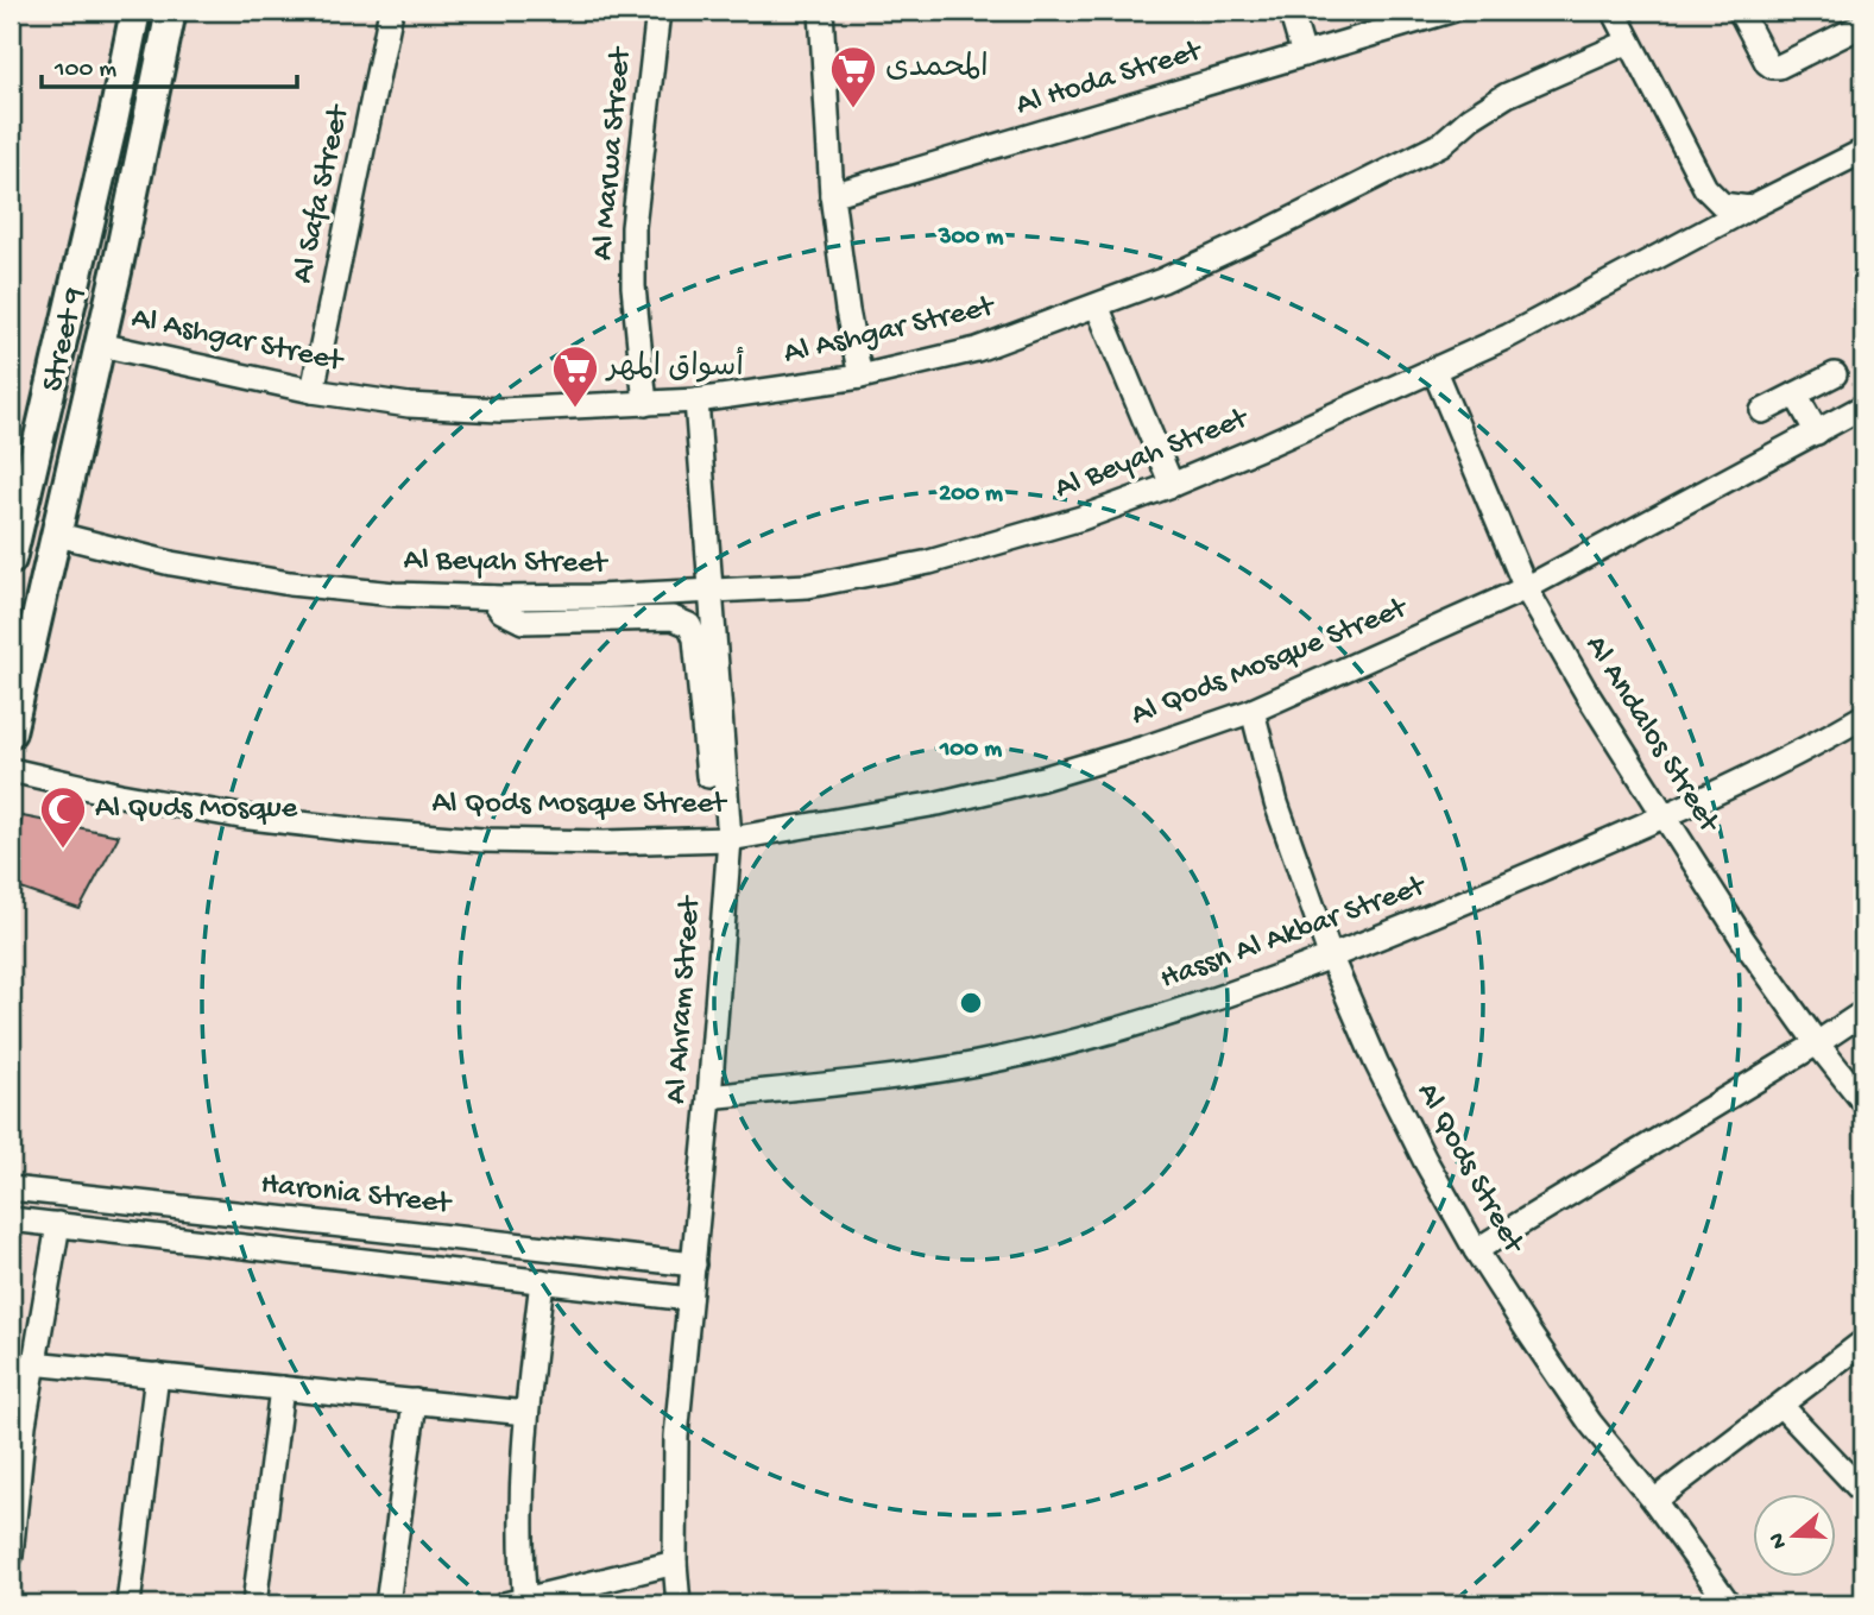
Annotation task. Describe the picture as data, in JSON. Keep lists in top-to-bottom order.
{
  "streets": {
    "main road": ["Street 9"],
    "street": [
      "Al Hoda Street",
      "Al Marwa Street",
      "Al Safa Street",
      "Al Ashgar Street",
      "Al Beyah Street",
      "Al Qods Mosque Street",
      "Al Andalos Street",
      "Hassn Al Akbar Street",
      "Al Ahram Street",
      "Al Qods Street",
      "Haronia Street"
    ]
  },
  "crossings": [
    ["Al Marwa Street", "Al Ashgar Street"],
    ["Al Safa Street", "Al Ashgar Street"],
    ["Al Ashgar Street", "Street 9"],
    ["Al Ashgar Street", "Al Ahram Street"],
    ["Street 9", "Al Beyah Street"],
    ["Al Beyah Street", "Al Andalos Street"],
    ["Al Beyah Street", "Al Ahram Street"],
    ["Al Qods Mosque Street", "Al Andalos Street"],
    ["Al Qods Mosque Street", "Al Ahram Street"],
    ["Al Qods Mosque Street", "Al Qods Street"],
    ["Al Andalos Street", "Hassn Al Akbar Street"],
    ["Hassn Al Akbar Street", "Al Ahram Street"],
    ["Hassn Al Akbar Street", "Al Qods Street"],
    ["Al Ahram Street", "Haronia Street"]
  ],
  "places": {
    "supermarket": ["المحمدى", "أسواق المهر"],
    "mosque": ["Al Quds Mosque"]
  },
  "scale_bar": "100 m",
  "north": "left",
  "rings": ["300 m", "200 m", "100 m"]
}
